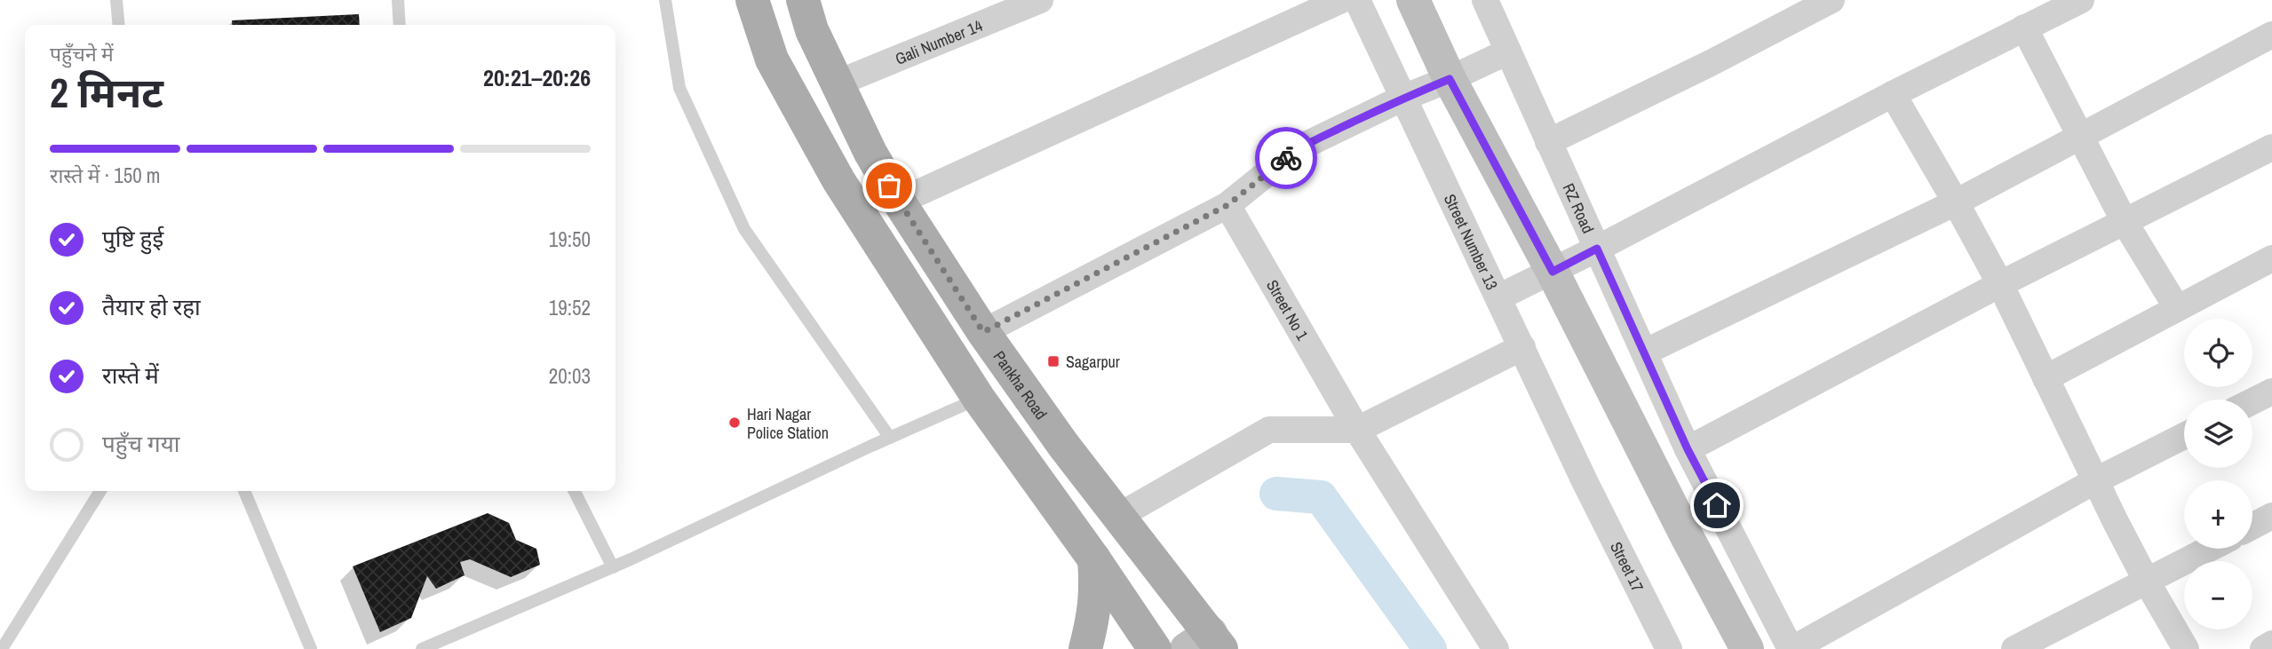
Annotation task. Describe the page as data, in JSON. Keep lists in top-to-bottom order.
{
  "streets": {
    "main road": ["Pankha Road"],
    "street": [
      "Gali Number 14",
      "RZ Road",
      "Street Number 13",
      "Street No 1",
      "Street 17"
    ]
  },
  "crossings": [
    ["Gali Number 14", "Pankha Road"],
    ["Street Number 13", "Street 17"]
  ],
  "places": {
    "transit": ["Sagarpur"],
    "other": ["Hari Nagar Police Station"]
  },
  "page": {
    "heading": ["2 मिनट", "पहुँचने में", "20:21–20:26"],
    "bar": "रास्ते में · 150 m",
    "list": [
      ["पुष्टि हुई", "19:50"],
      ["तैयार हो रहा", "19:52"],
      ["रास्ते में", "20:03"],
      "पहुँच गया"
    ],
    "map_buttons": ["+", "−"]
  }
}
